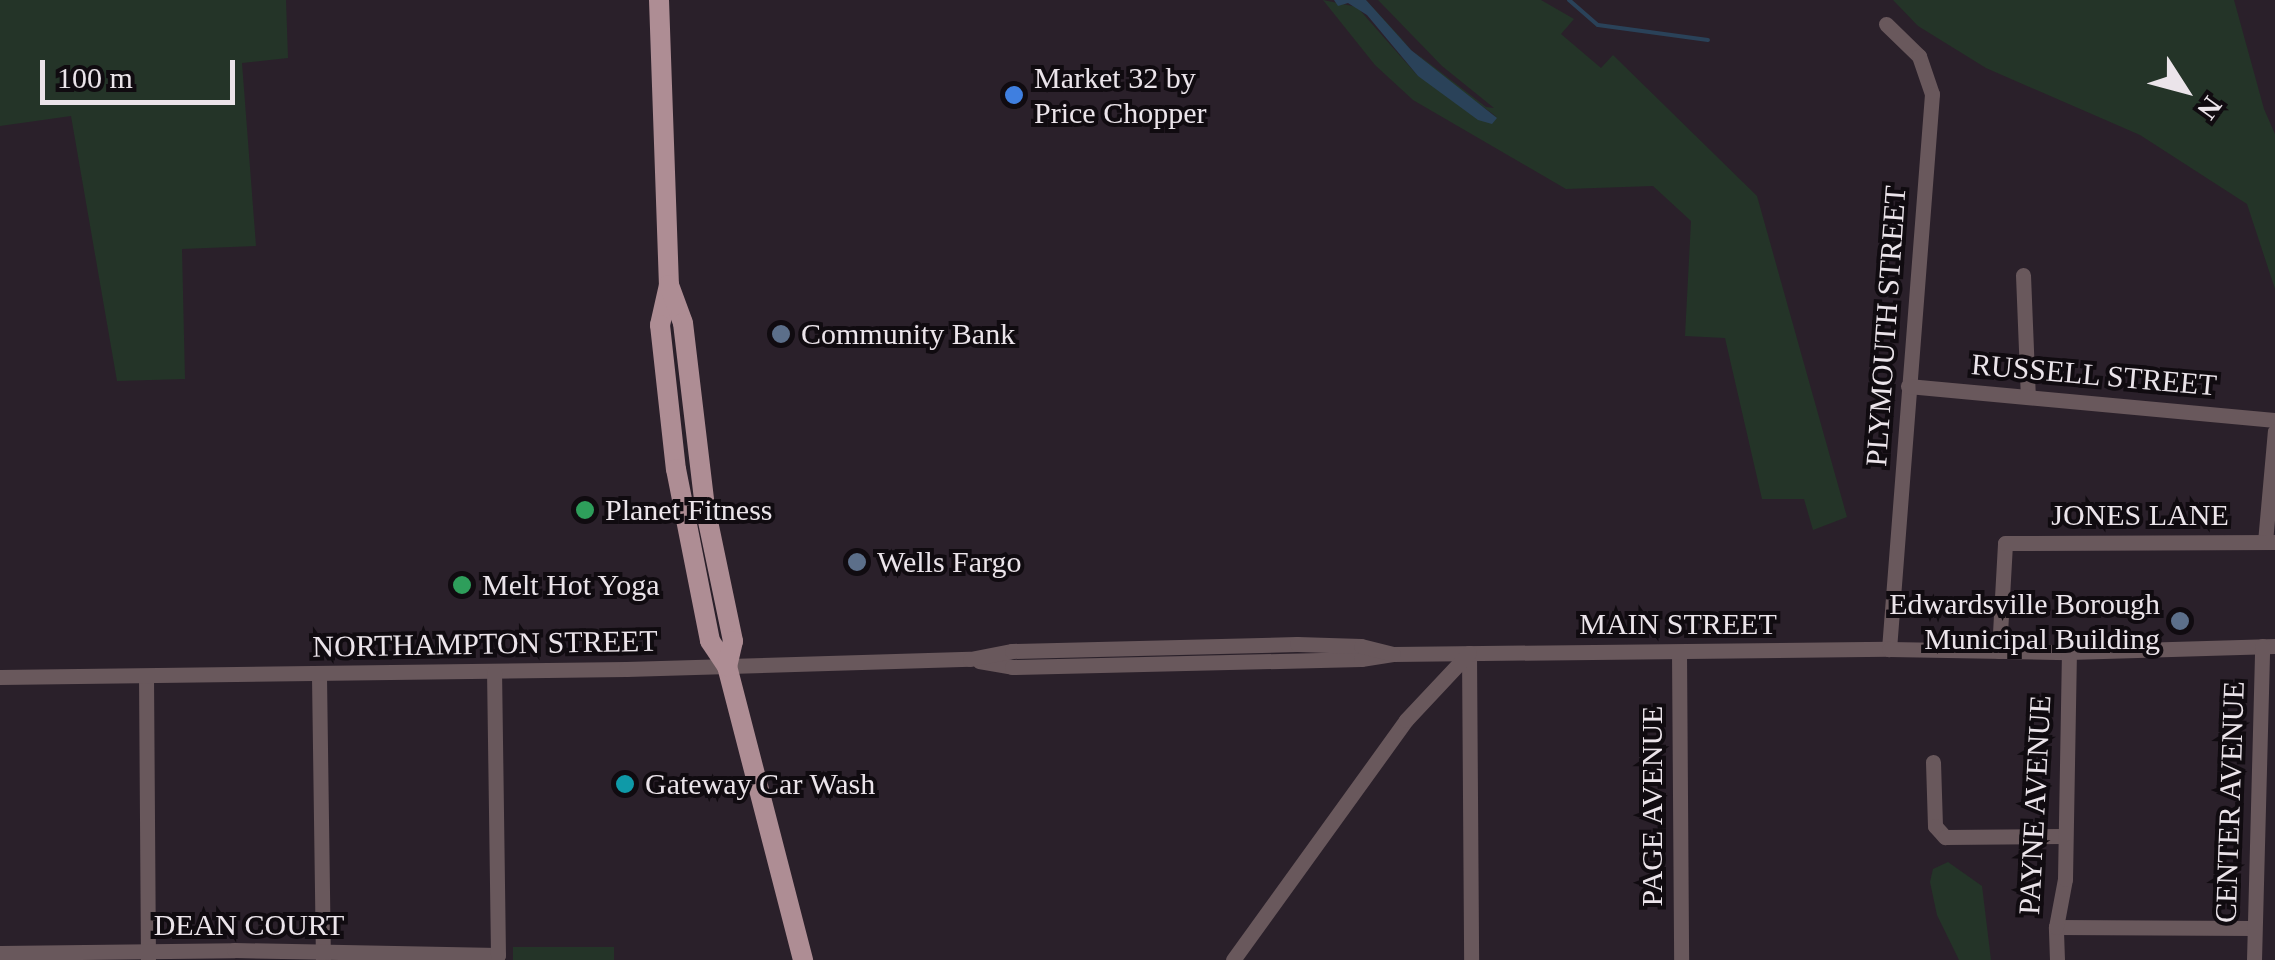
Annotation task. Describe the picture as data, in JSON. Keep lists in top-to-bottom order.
{
  "streets": {
    "street": [
      "PLYMOUTH STREET",
      "RUSSELL STREET",
      "JONES LANE",
      "MAIN STREET",
      "NORTHAMPTON STREET",
      "CENTER AVENUE",
      "PAYNE AVENUE",
      "PAGE AVENUE",
      "DEAN COURT"
    ]
  },
  "crossings": [
    ["PLYMOUTH STREET", "RUSSELL STREET"],
    ["PLYMOUTH STREET", "MAIN STREET"],
    ["JONES LANE", "MAIN STREET"],
    ["MAIN STREET", "NORTHAMPTON STREET"],
    ["MAIN STREET", "CENTER AVENUE"],
    ["MAIN STREET", "PAYNE AVENUE"],
    ["MAIN STREET", "PAGE AVENUE"],
    ["NORTHAMPTON STREET", "DEAN COURT"]
  ],
  "places": [
    "Market 32 by Price Chopper",
    "Community Bank",
    "Planet Fitness",
    "Wells Fargo",
    "Melt Hot Yoga",
    "Edwardsville Borough Municipal Building",
    "Gateway Car Wash"
  ],
  "scale_bar": "100 m",
  "north": "bottom right"
}
